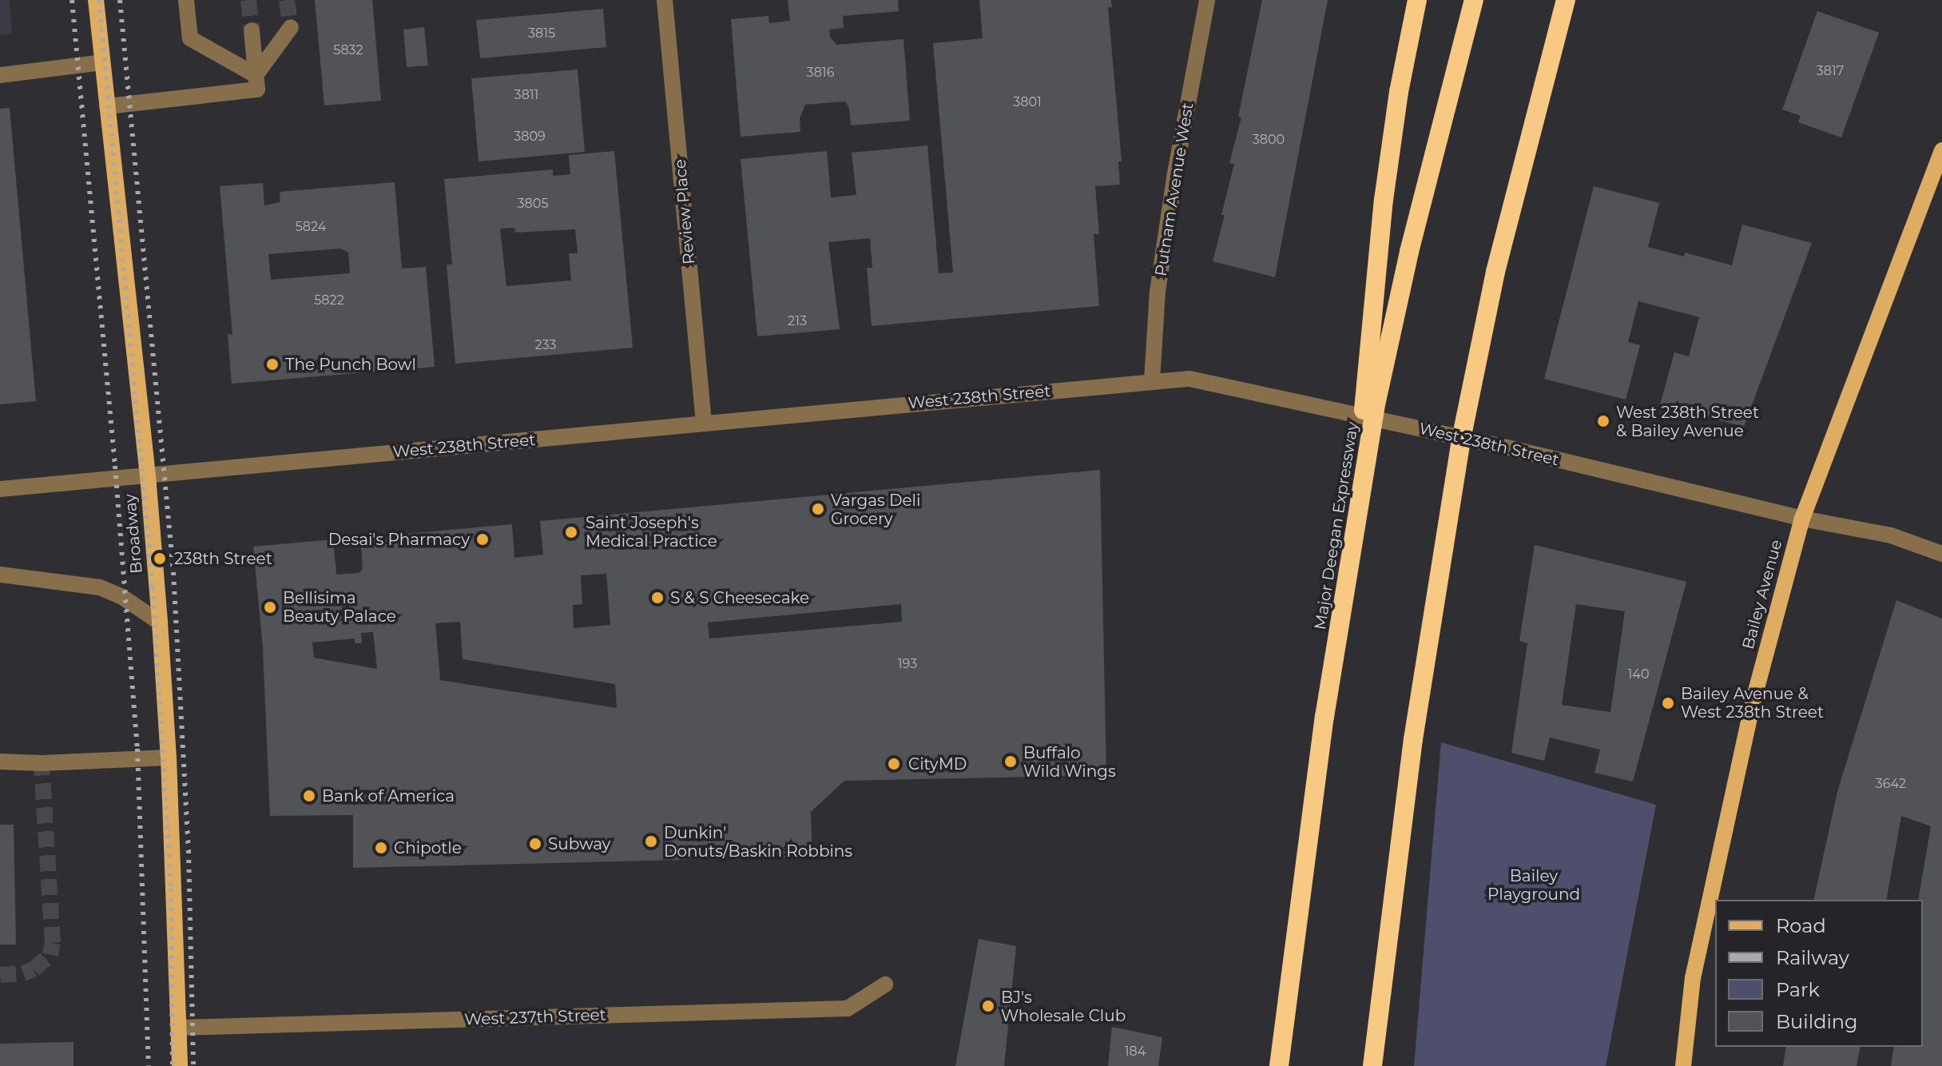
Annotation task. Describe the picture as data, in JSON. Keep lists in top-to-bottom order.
{
  "streets": {
    "highway": ["Major Deegan Expressway"],
    "main road": ["Broadway", "Bailey Avenue"],
    "street": [
      "Putnam Avenue West",
      "Review Place",
      "West 238th Street",
      "West 237th Street"
    ]
  },
  "crossings": [
    ["Putnam Avenue West", "West 238th Street"],
    ["Review Place", "West 238th Street"],
    ["West 238th Street", "Broadway"],
    ["West 238th Street", "Bailey Avenue"],
    ["Broadway", "West 237th Street"]
  ],
  "parks": ["Bailey Playground"],
  "places": [
    "The Punch Bowl",
    "West 238th Street & Bailey Avenue",
    "Vargas Deli Grocery",
    "Saint Joseph's Medical Practice",
    "Desai's Pharmacy",
    "238th Street",
    "S & S Cheesecake",
    "Bellisima Beauty Palace",
    "Bailey Avenue & West 238th Street",
    "Buffalo Wild Wings",
    "CityMD",
    "Bank of America",
    "Dunkin' Donuts/Baskin Robbins",
    "Subway",
    "Chipotle",
    "BJ's Wholesale Club"
  ],
  "house_numbers": [
    "3815",
    "5832",
    "3817",
    "3816",
    "3811",
    "3801",
    "3809",
    "3800",
    "3805",
    "5824",
    "5822",
    "213",
    "233",
    "193",
    "140",
    "3642",
    "184"
  ],
  "legend": [
    "Road",
    "Railway",
    "Park",
    "Building"
  ]
}
